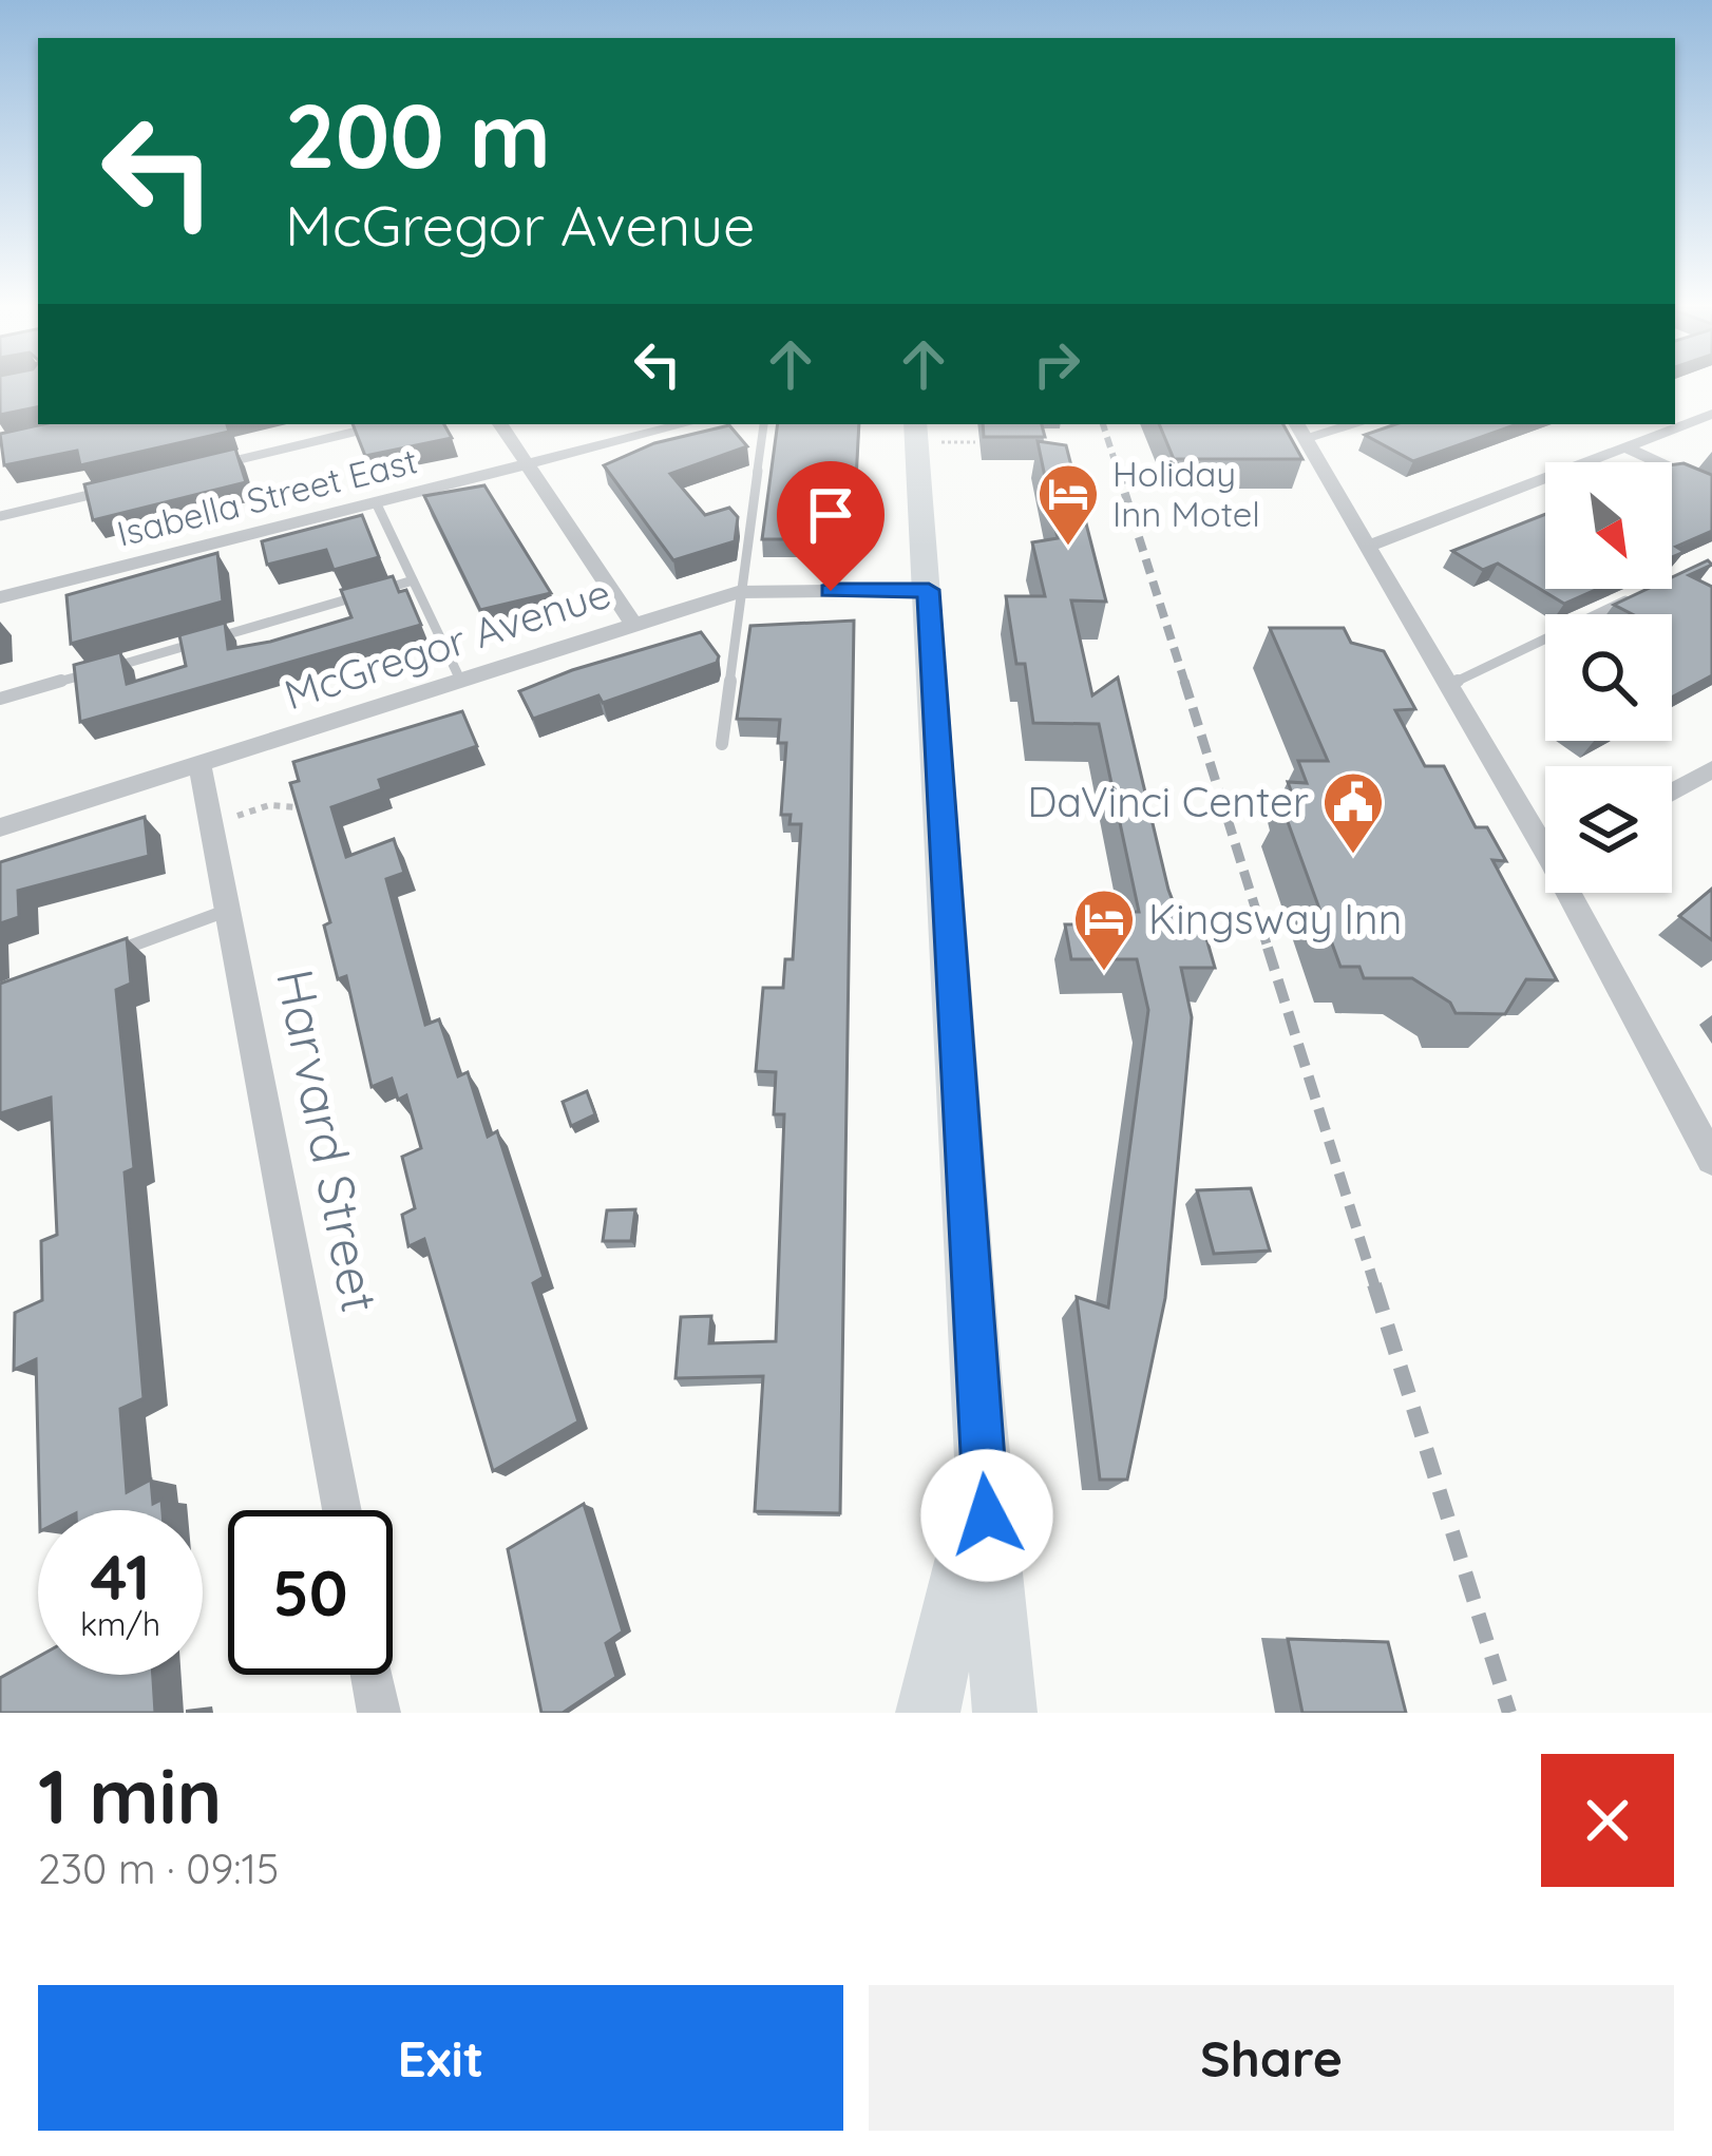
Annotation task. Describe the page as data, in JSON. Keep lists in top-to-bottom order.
{
  "streets": {
    "street": ["Isabella Street East", "McGregor Avenue", "Harvard Street"]
  },
  "crossings": [
    ["McGregor Avenue", "Harvard Street"]
  ],
  "places": {
    "hotel": ["Holiday Inn Motel", "Kingsway Inn"],
    "public building": ["DaVinci Center"]
  },
  "north": "bottom right",
  "page": {
    "turn": ["200 m", "McGregor Avenue"],
    "speed": "41 km/h",
    "limit": "50",
    "heading": ["1 min", "230 m · 09:15"],
    "buttons": ["Exit", "Share"]
  }
}
